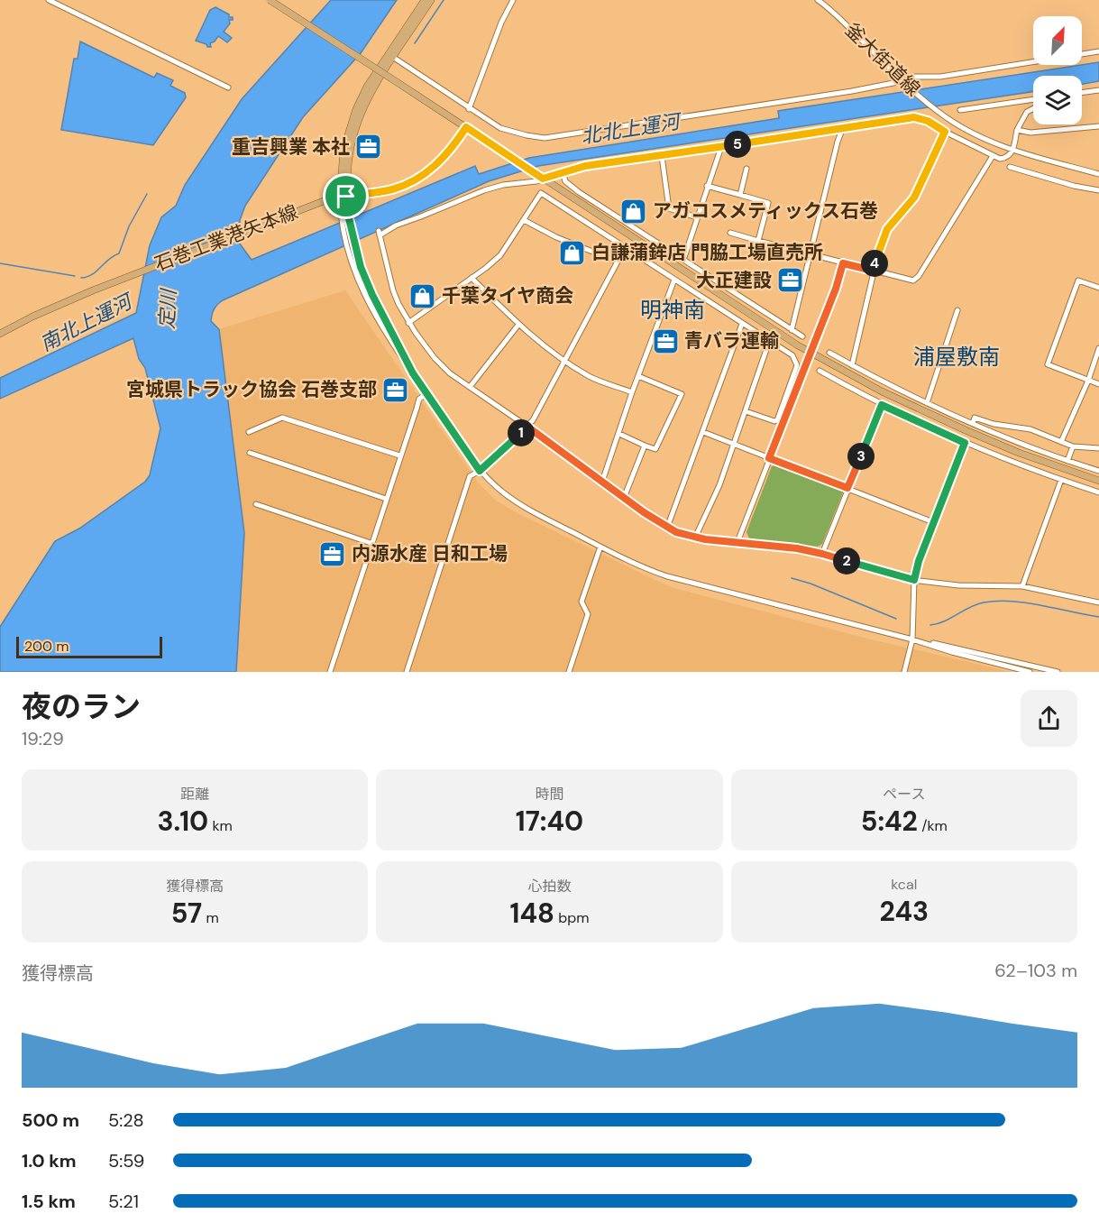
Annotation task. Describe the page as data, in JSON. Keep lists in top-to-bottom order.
{
  "streets": {
    "main road": ["石巻工業港矢本線"],
    "street": ["釜大街道線"]
  },
  "districts": ["明神南", "浦屋敷南"],
  "water": ["北北上運河", "定川", "南北上運河"],
  "places": {
    "office": [
      "重吉興業 本社",
      "大正建設",
      "青バラ運輸",
      "宮城県トラック協会 石巻支部",
      "内源水産 日和工場"
    ],
    "shop": ["アガコスメティックス石巻", "白謙蒲鉾店 門脇工場直売所", "千葉タイヤ商会"]
  },
  "scale_bar": "200 m",
  "north": "top right",
  "page": {
    "pins": [
      "5",
      "4",
      "1",
      "3",
      "2"
    ],
    "scale": "200 m",
    "heading": ["夜のラン", "19:29"],
    "stats": [
      ["距離", "3.10 km"],
      ["時間", "17:40"],
      ["ペース", "5:42 /km"],
      ["獲得標高", "57 m"],
      ["心拍数", "148 bpm"],
      ["kcal", "243"]
    ],
    "chart": ["獲得標高", "62–103 m"],
    "list": [
      {
        "name": "500 m",
        "note": "5:28"
      },
      {
        "name": "1.0 km",
        "note": "5:59"
      },
      {
        "name": "1.5 km",
        "note": "5:21"
      }
    ]
  }
}
